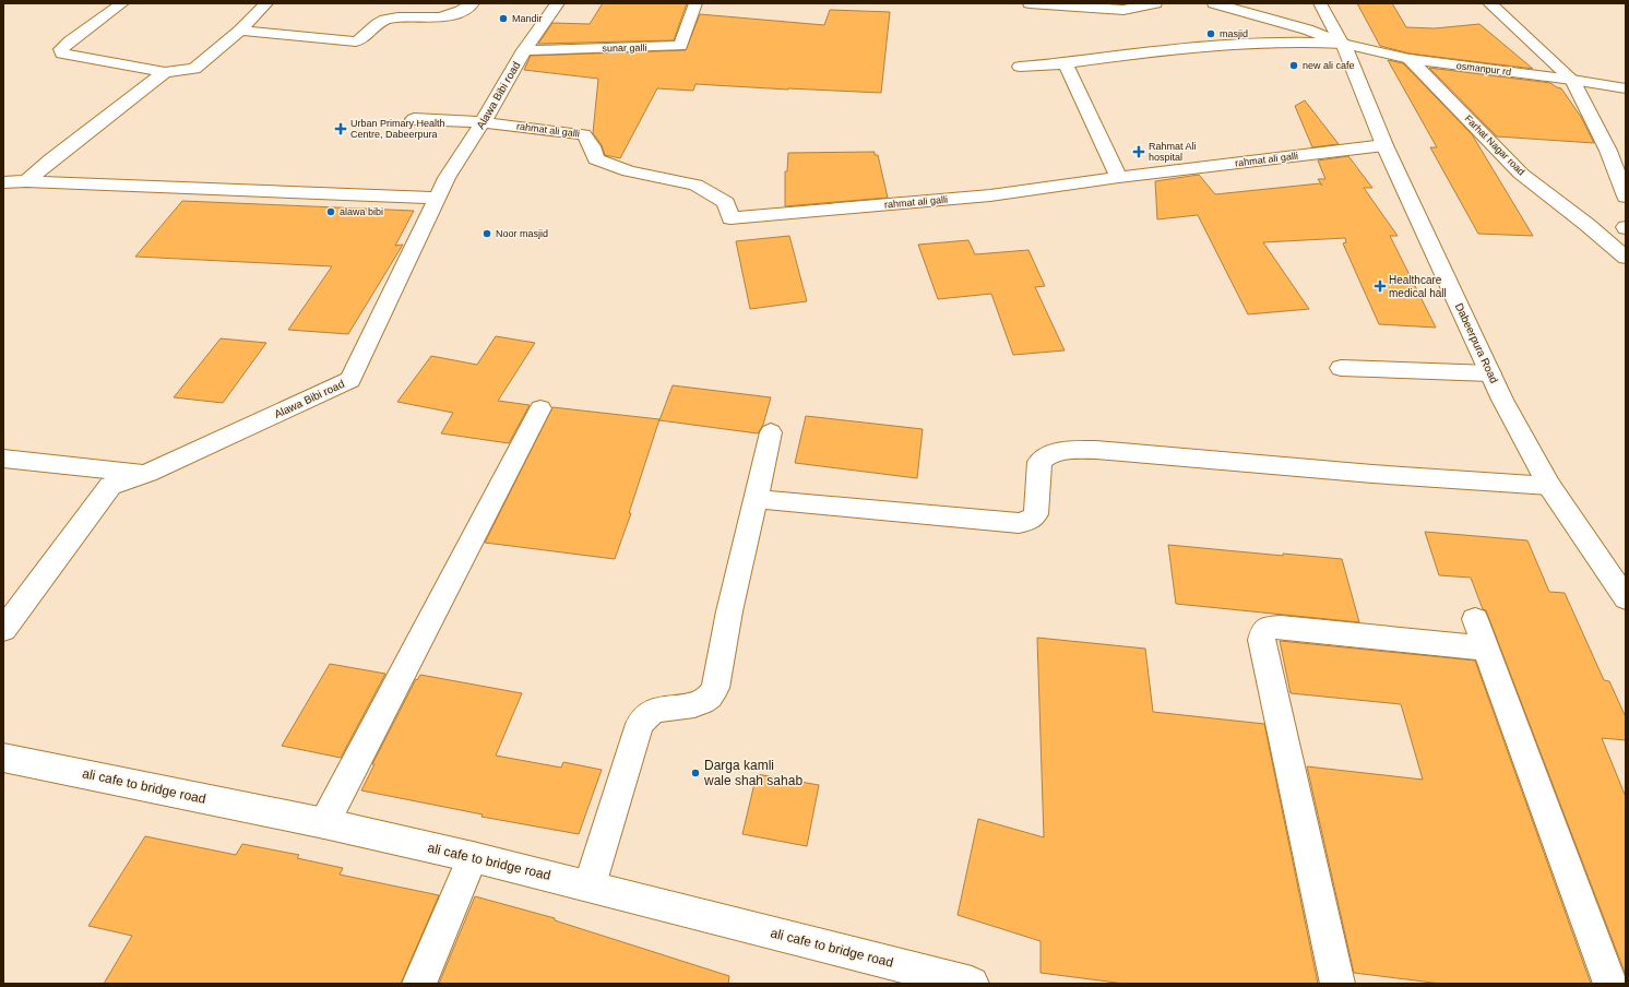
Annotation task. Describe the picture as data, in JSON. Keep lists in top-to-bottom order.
{
  "streets": {
    "street": [
      "sunar galli",
      "osmanpur rd",
      "Alawa Bibi road",
      "rahmat ali galli",
      "Farhat Nagar road",
      "Dabeerpura Road",
      "ali cafe to bridge road"
    ]
  },
  "crossings": [
    ["sunar galli", "Alawa Bibi road"],
    ["osmanpur rd", "Farhat Nagar road"],
    ["osmanpur rd", "Dabeerpura Road"],
    ["Alawa Bibi road", "rahmat ali galli"],
    ["rahmat ali galli", "Dabeerpura Road"]
  ],
  "places": {
    "other": [
      "Mandir",
      "masjid",
      "new ali cafe",
      "alawa bibi",
      "Noor masjid",
      "Darga kamli wale shah sahab"
    ],
    "health": ["Urban Primary Health Centre, Dabeerpura", "Rahmat Ali hospital", "Healthcare medical hall"]
  }
}
